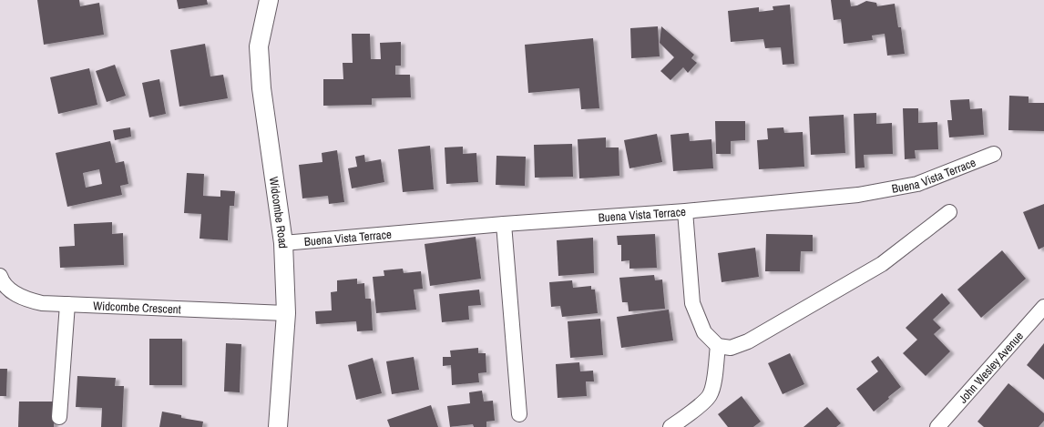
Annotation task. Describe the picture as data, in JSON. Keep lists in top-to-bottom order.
{
  "streets": {
    "street": [
      "Buena Vista Terrace",
      "Widcombe Road",
      "Widcombe Crescent",
      "John Wesley Avenue"
    ]
  },
  "crossings": [
    ["Buena Vista Terrace", "Widcombe Road"],
    ["Widcombe Road", "Widcombe Crescent"]
  ]
}
